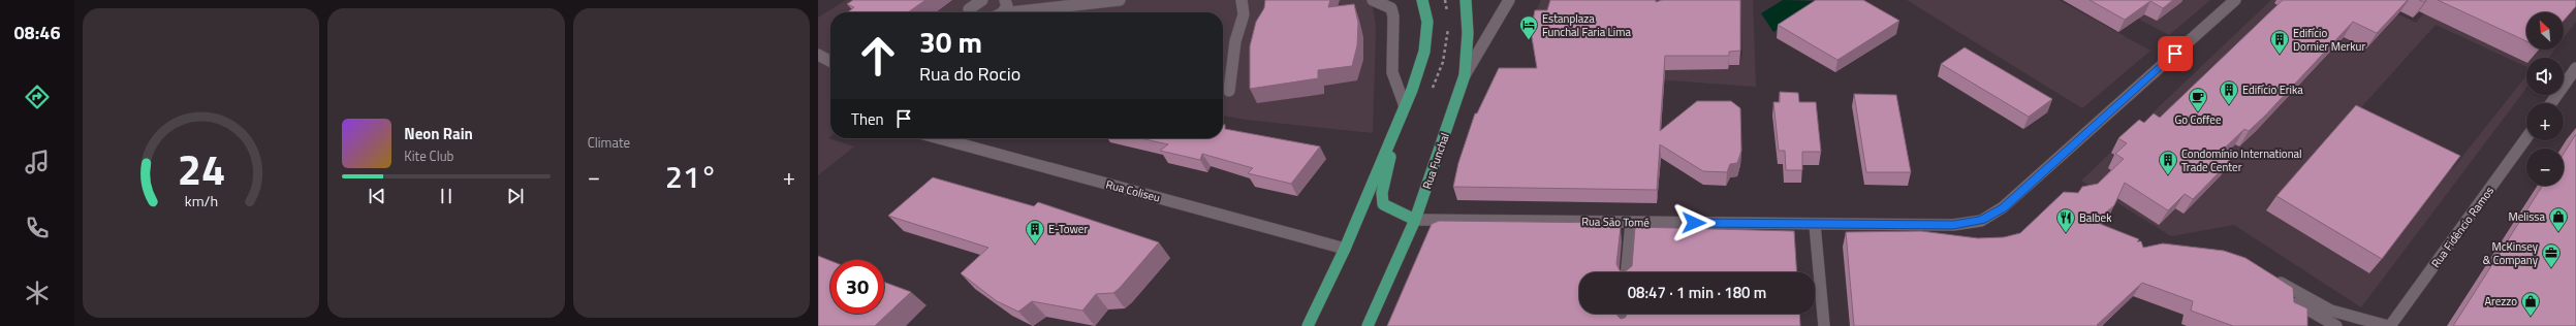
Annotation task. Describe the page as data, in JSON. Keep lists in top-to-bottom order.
{
  "streets": {
    "main road": ["Rua Funchal"],
    "street": ["Rua Coliseu", "Rua São Tomé", "Rua Fidêncio Ramos"]
  },
  "crossings": [
    ["Rua Funchal", "Rua São Tomé"]
  ],
  "places": {
    "hotel": ["Estanplaza Funchal Faria Lima"],
    "building": [
      "Edifício Dornier Merkur",
      "Edifício Erika",
      "Condomínio International Trade Center",
      "E-Tower"
    ],
    "cafe": ["Go Coffee"],
    "shop": ["Melissa", "Arezzo"],
    "restaurant": ["Balbek"],
    "office": ["McKinsey & Company"]
  },
  "north": "top left",
  "page": {
    "tabs": "08:46",
    "tile": "Climate",
    "map_buttons": ["+", "−"],
    "turn": ["30 m", "Rua do Rocio"],
    "then": "Then",
    "song": ["Neon Rain", "Kite Club"],
    "heat": ["−", "21°", "+"],
    "limit": "30",
    "trip": "08:47 · 1 min · 180 m",
    "gauge": ["24", "km/h"]
  }
}
